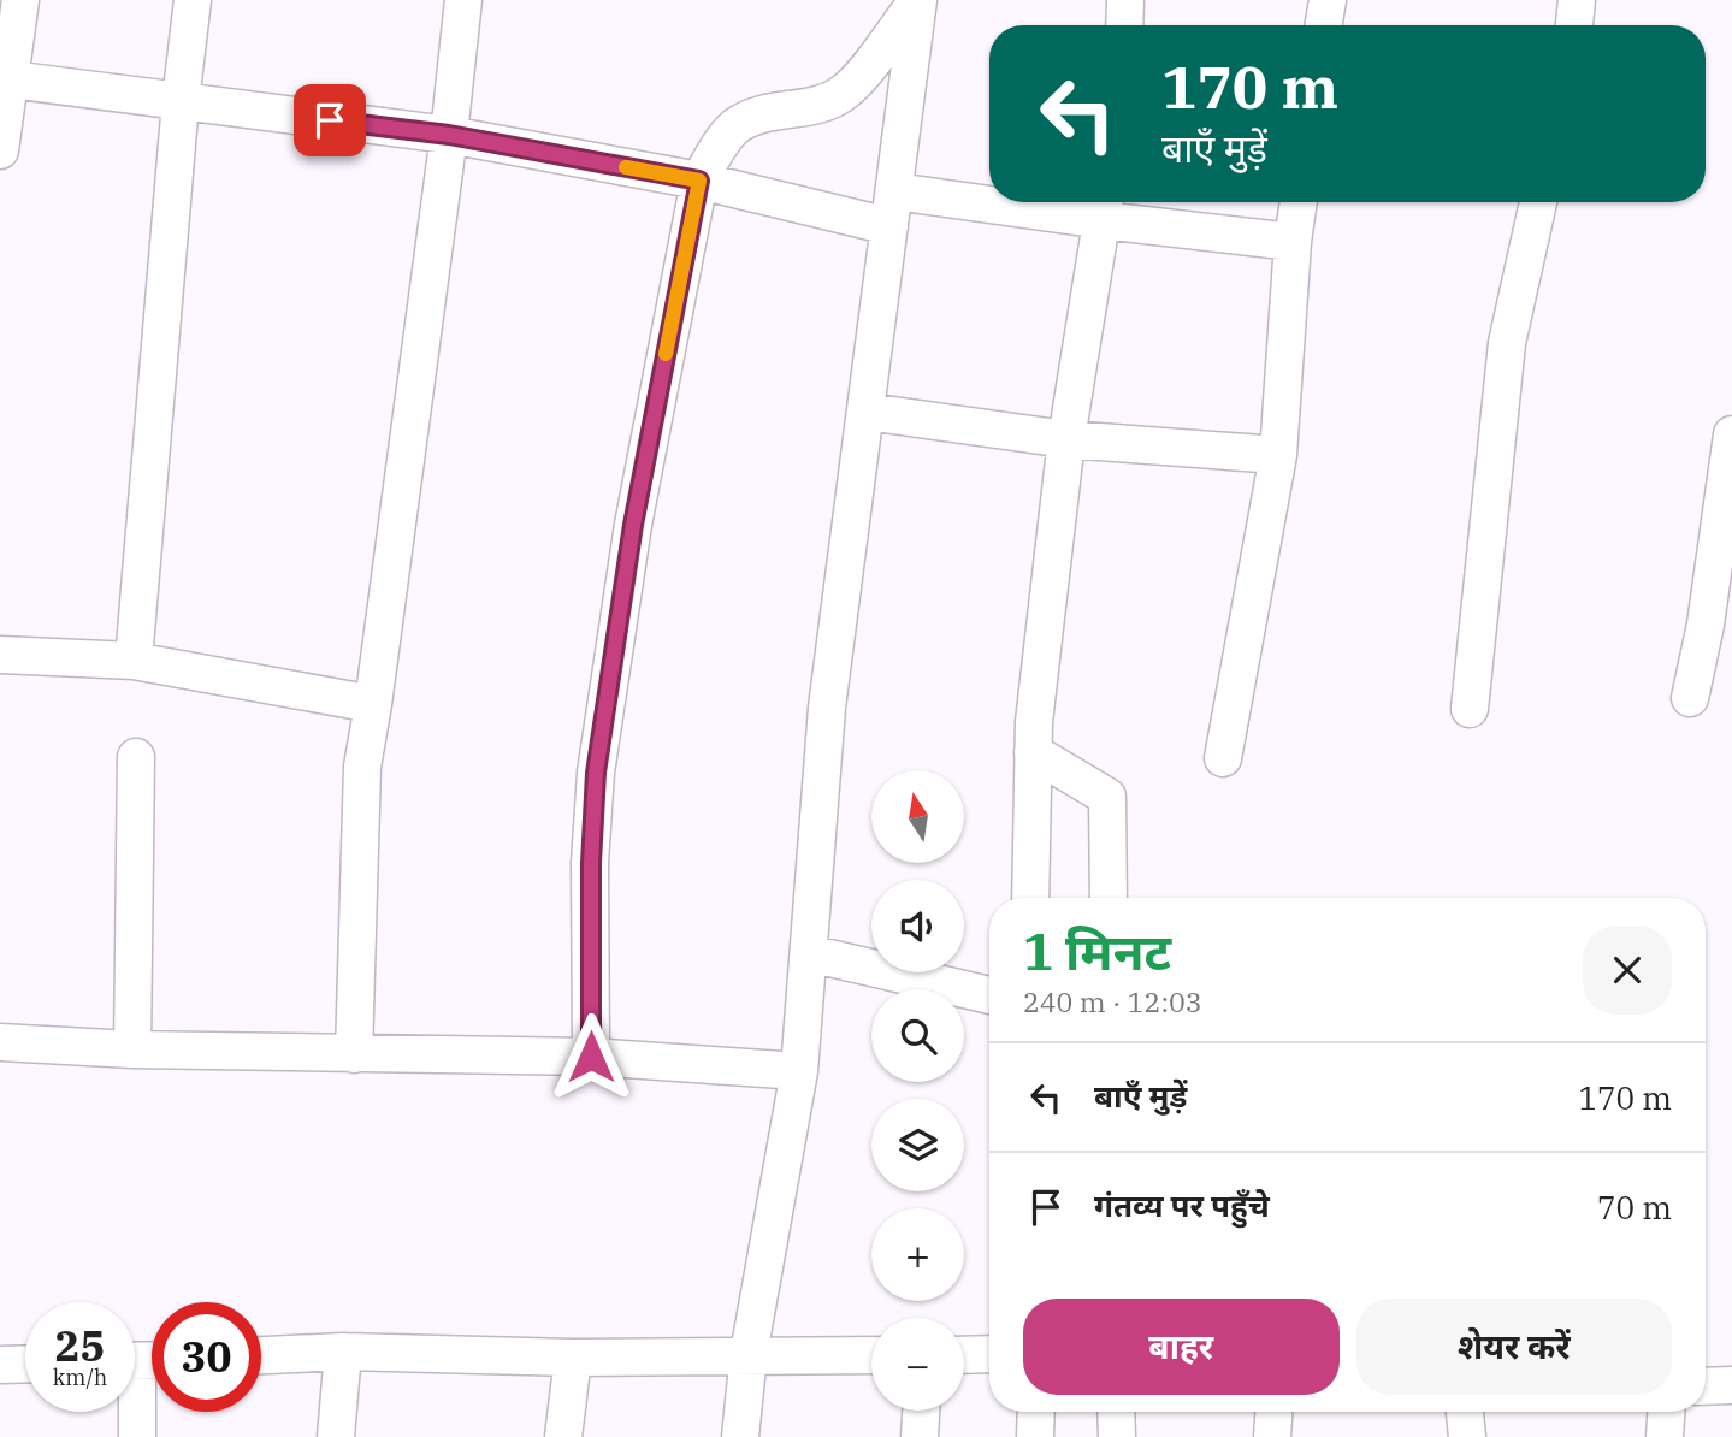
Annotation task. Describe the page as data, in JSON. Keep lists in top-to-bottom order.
{
  "north": "top",
  "page": {
    "turn": ["170 m", "बाएँ मुड़ें"],
    "map_buttons": ["+", "−"],
    "heading": ["1 मिनट", "240 m · 12:03"],
    "list": [
      {
        "name": "बाएँ मुड़ें",
        "value": "170 m"
      },
      {
        "name": "गंतव्य पर पहुँचे",
        "value": "70 m"
      }
    ],
    "buttons": ["बाहर", "शेयर करें"],
    "speed": "25 km/h",
    "limit": "30"
  }
}
